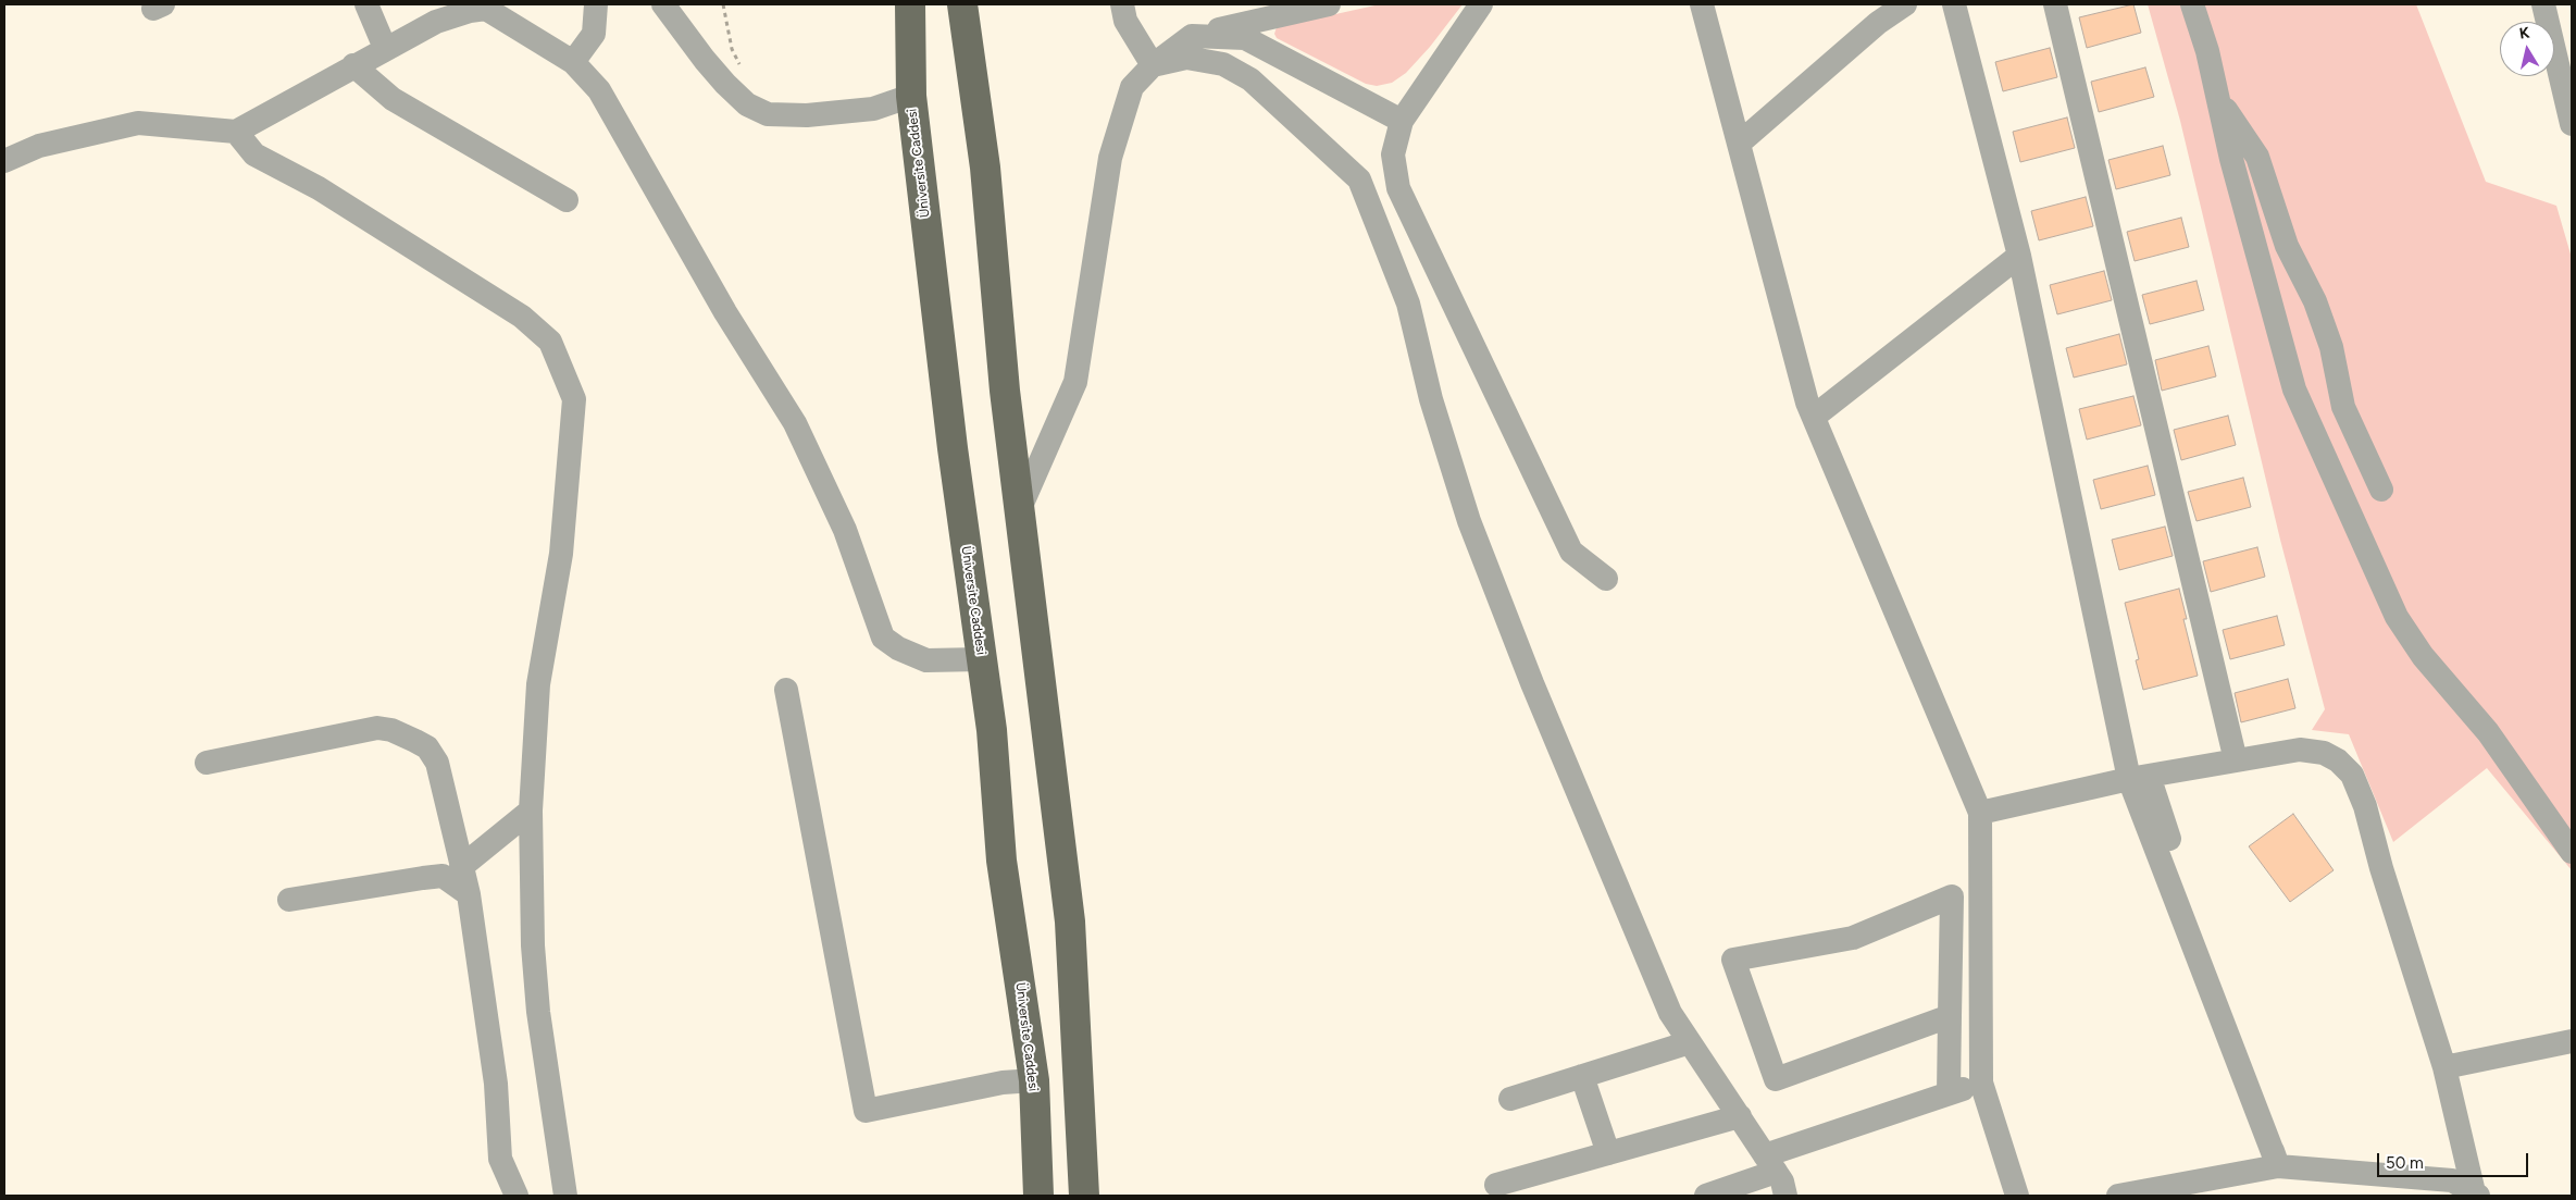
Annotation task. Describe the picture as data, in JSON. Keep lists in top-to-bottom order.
{
  "streets": {
    "main road": ["Üniversite Caddesi"]
  },
  "scale_bar": "50 m",
  "north": "top"
}
